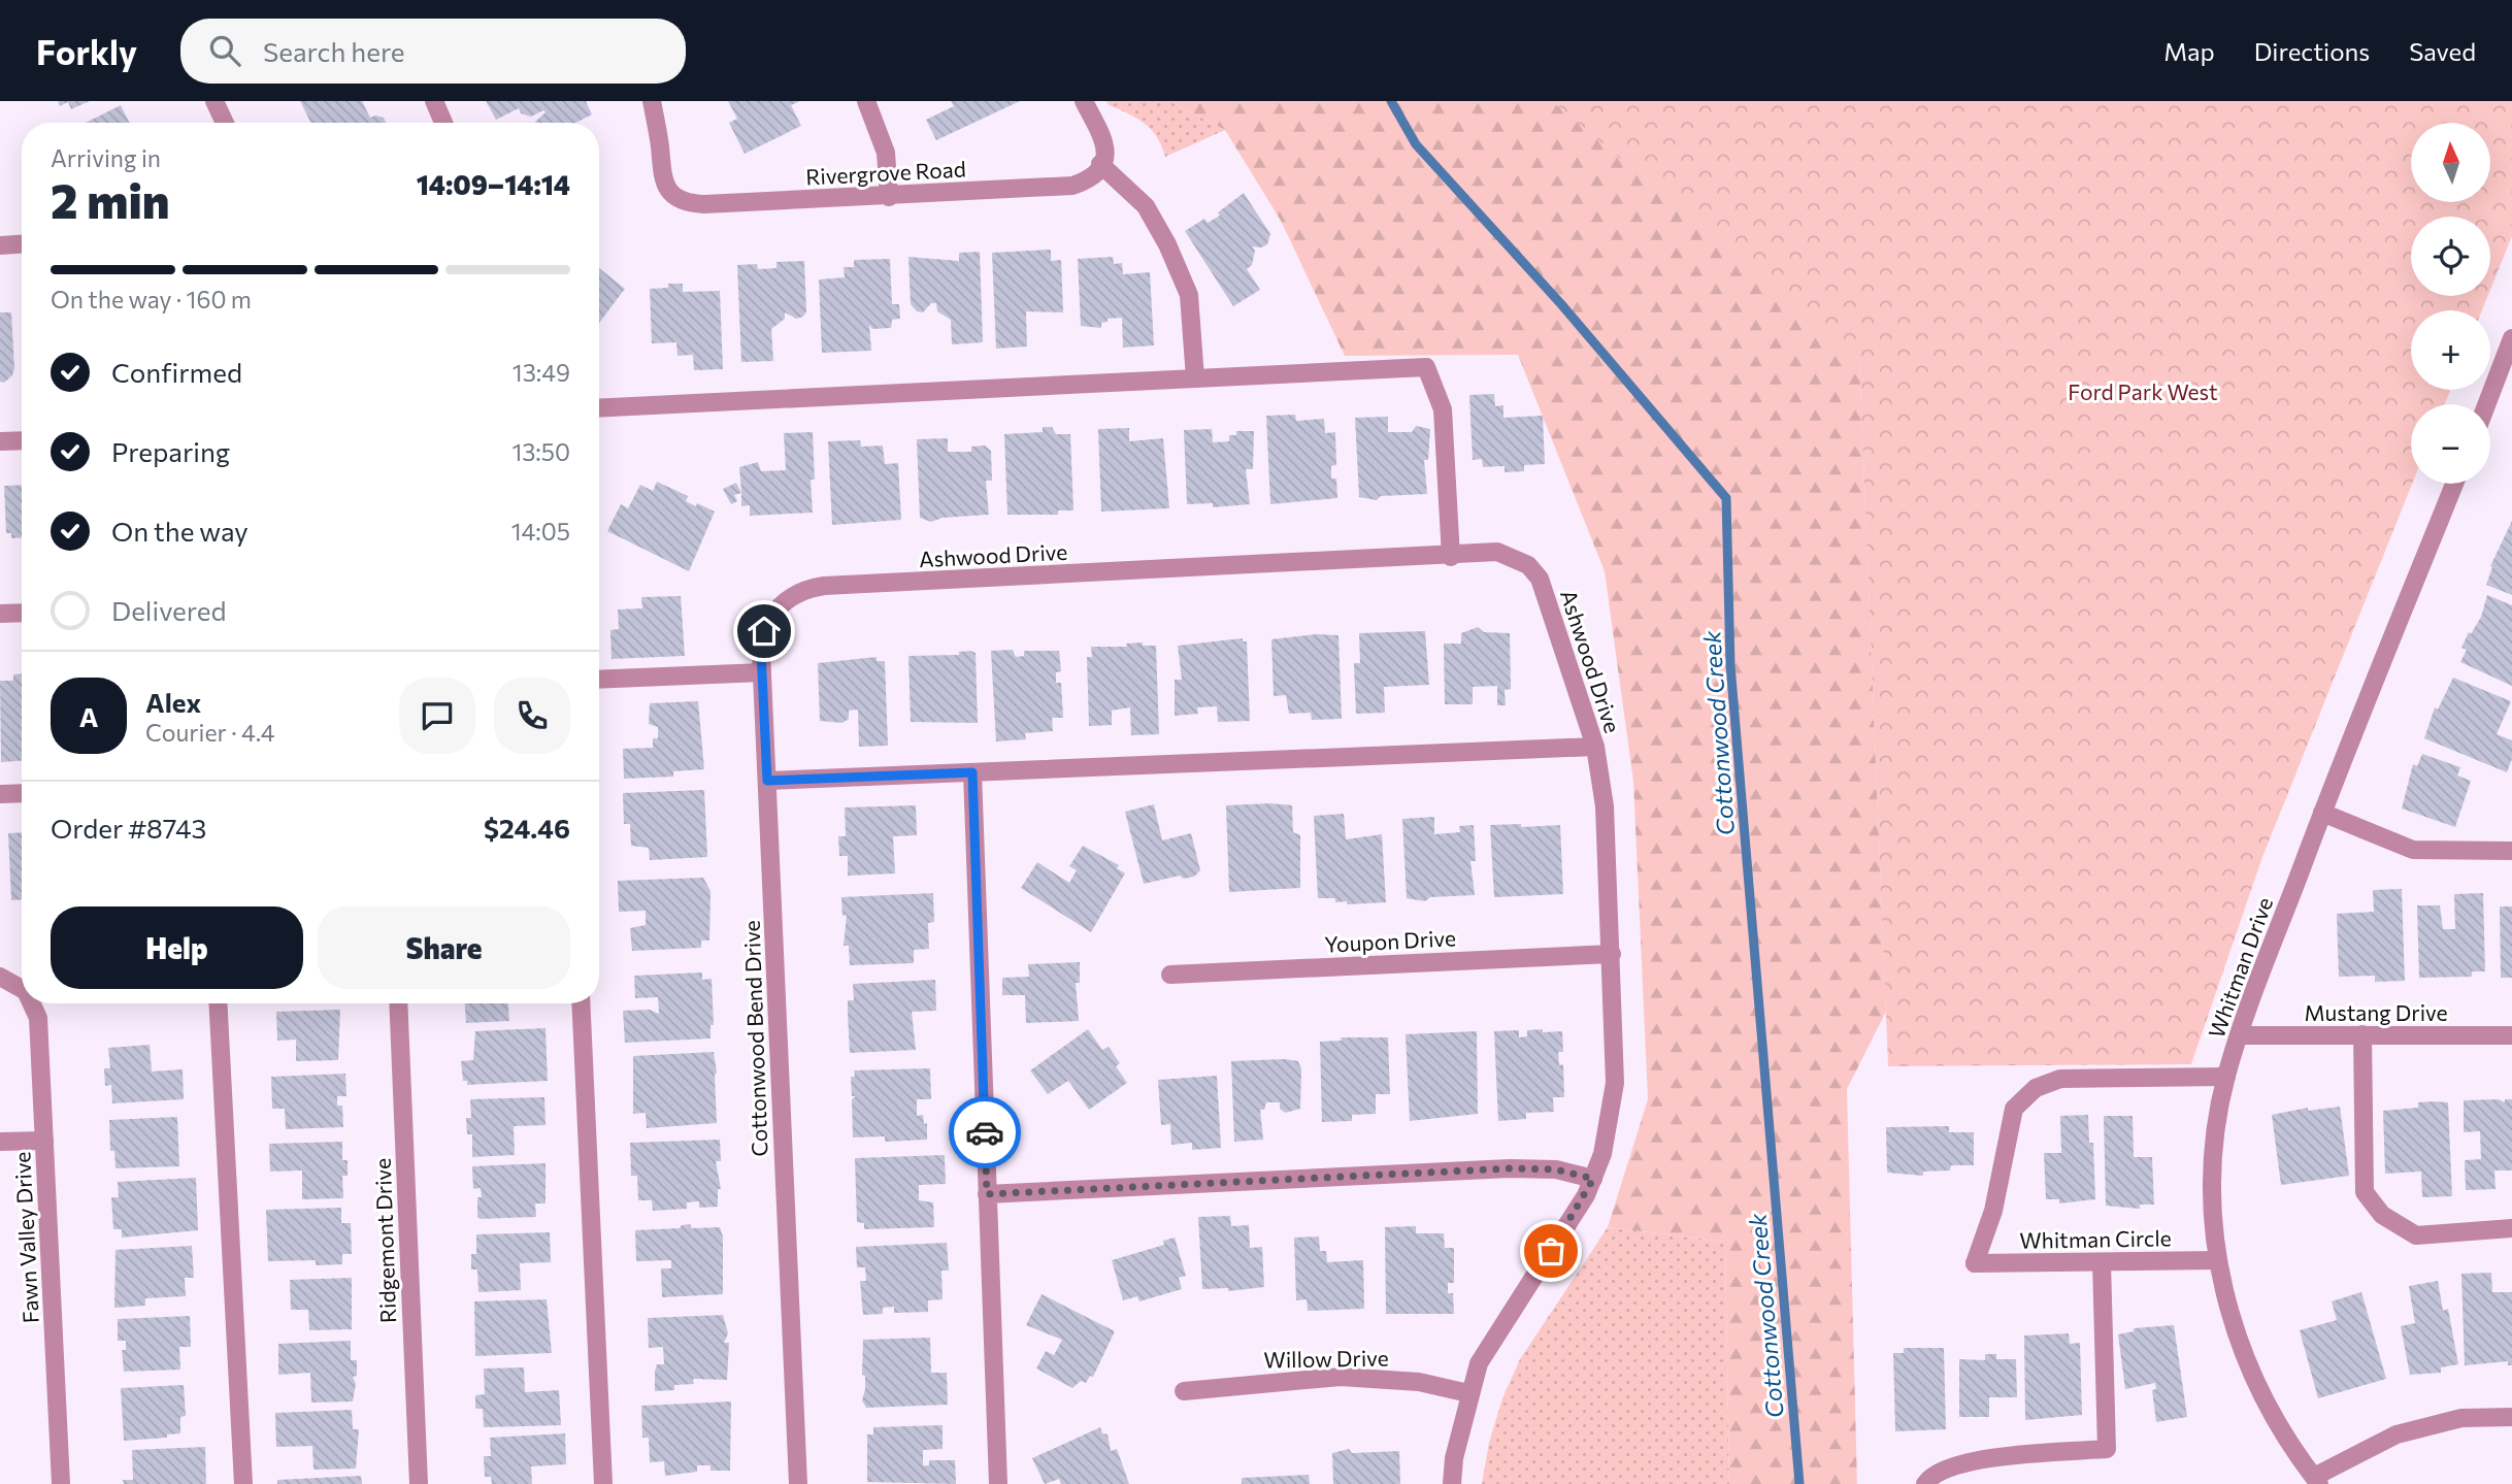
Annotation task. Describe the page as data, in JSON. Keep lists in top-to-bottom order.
{
  "streets": {
    "street": [
      "Rivergrove Road",
      "Ashwood Drive",
      "Youpon Drive",
      "Whitman Drive",
      "Mustang Drive",
      "Cottonwood Bend Drive",
      "Fawn Valley Drive",
      "Whitman Circle",
      "Ridgemont Drive",
      "Willow Drive"
    ]
  },
  "crossings": [
    ["Ashwood Drive", "Youpon Drive"],
    ["Ashwood Drive", "Cottonwood Bend Drive"],
    ["Ashwood Drive", "Willow Drive"],
    ["Whitman Drive", "Mustang Drive"],
    ["Whitman Drive", "Whitman Circle"]
  ],
  "water": ["Cottonwood Creek"],
  "parks": ["Ford Park West"],
  "north": "top",
  "page": {
    "header": "Forkly",
    "search": "Search here",
    "nav": ["Map", "Directions", "Saved"],
    "map_buttons": ["+", "−"],
    "heading": ["2 min", "Arriving in", "14:09–14:14"],
    "panel": [
      "Alex",
      "Courier · 4.4",
      "Order #8743",
      "$24.46"
    ],
    "bar": "On the way · 160 m",
    "list": [
      ["Confirmed", "13:49"],
      ["Preparing", "13:50"],
      ["On the way", "14:05"],
      "Delivered"
    ],
    "round": "A",
    "buttons": ["Help", "Share"]
  }
}
